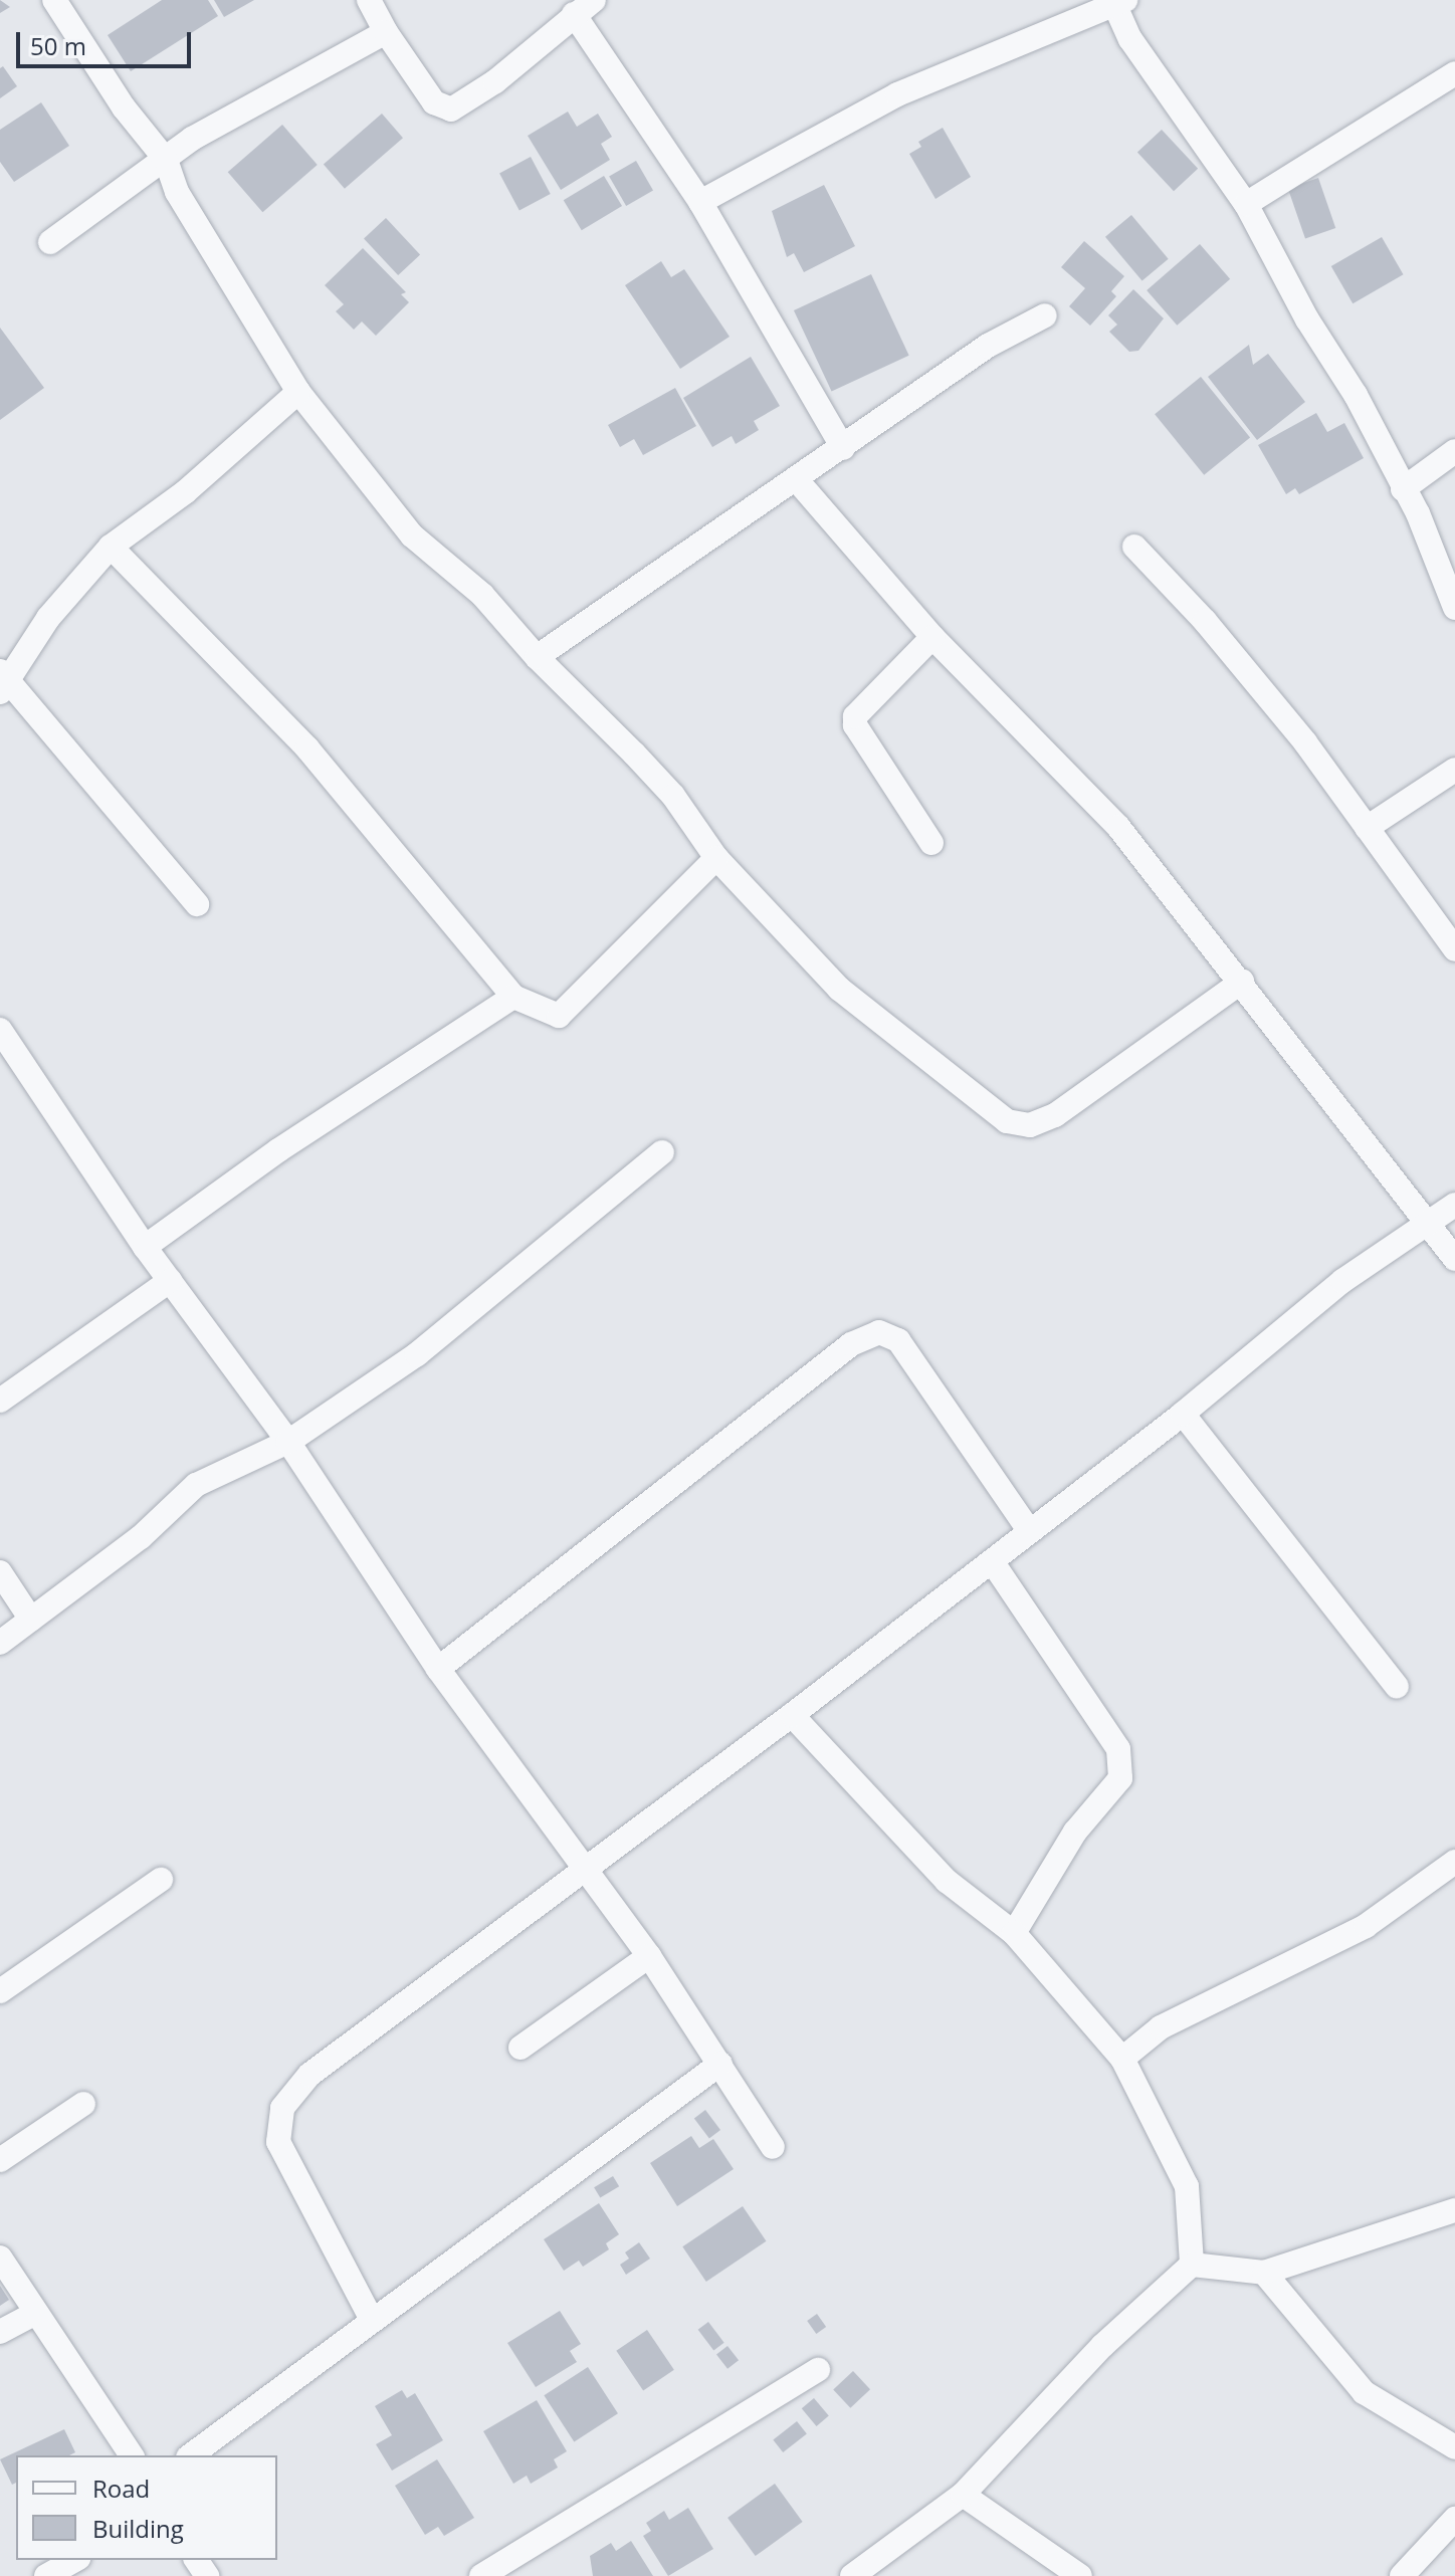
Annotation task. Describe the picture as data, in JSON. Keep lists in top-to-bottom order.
{
  "legend": ["Road", "Building"],
  "scale_bar": "50 m"
}
